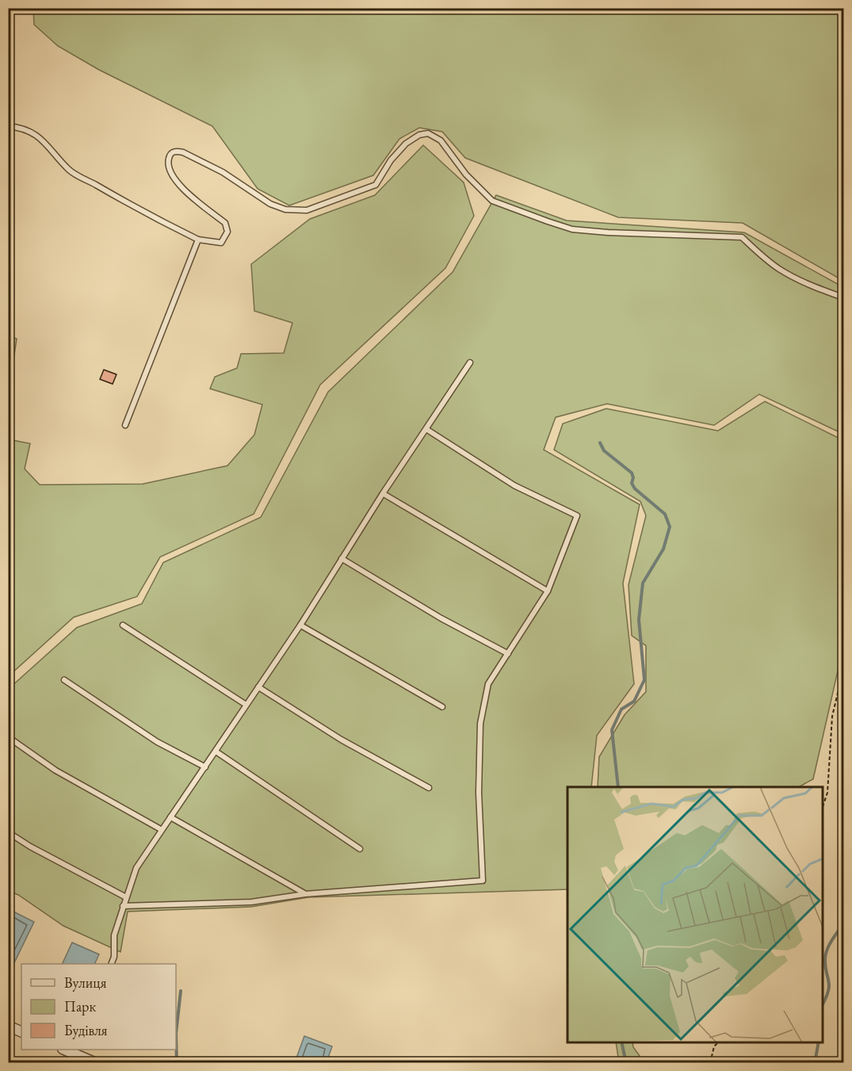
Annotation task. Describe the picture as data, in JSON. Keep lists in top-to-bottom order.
{
  "legend": ["Вулиця", "Парк", "Будівля"]
}
